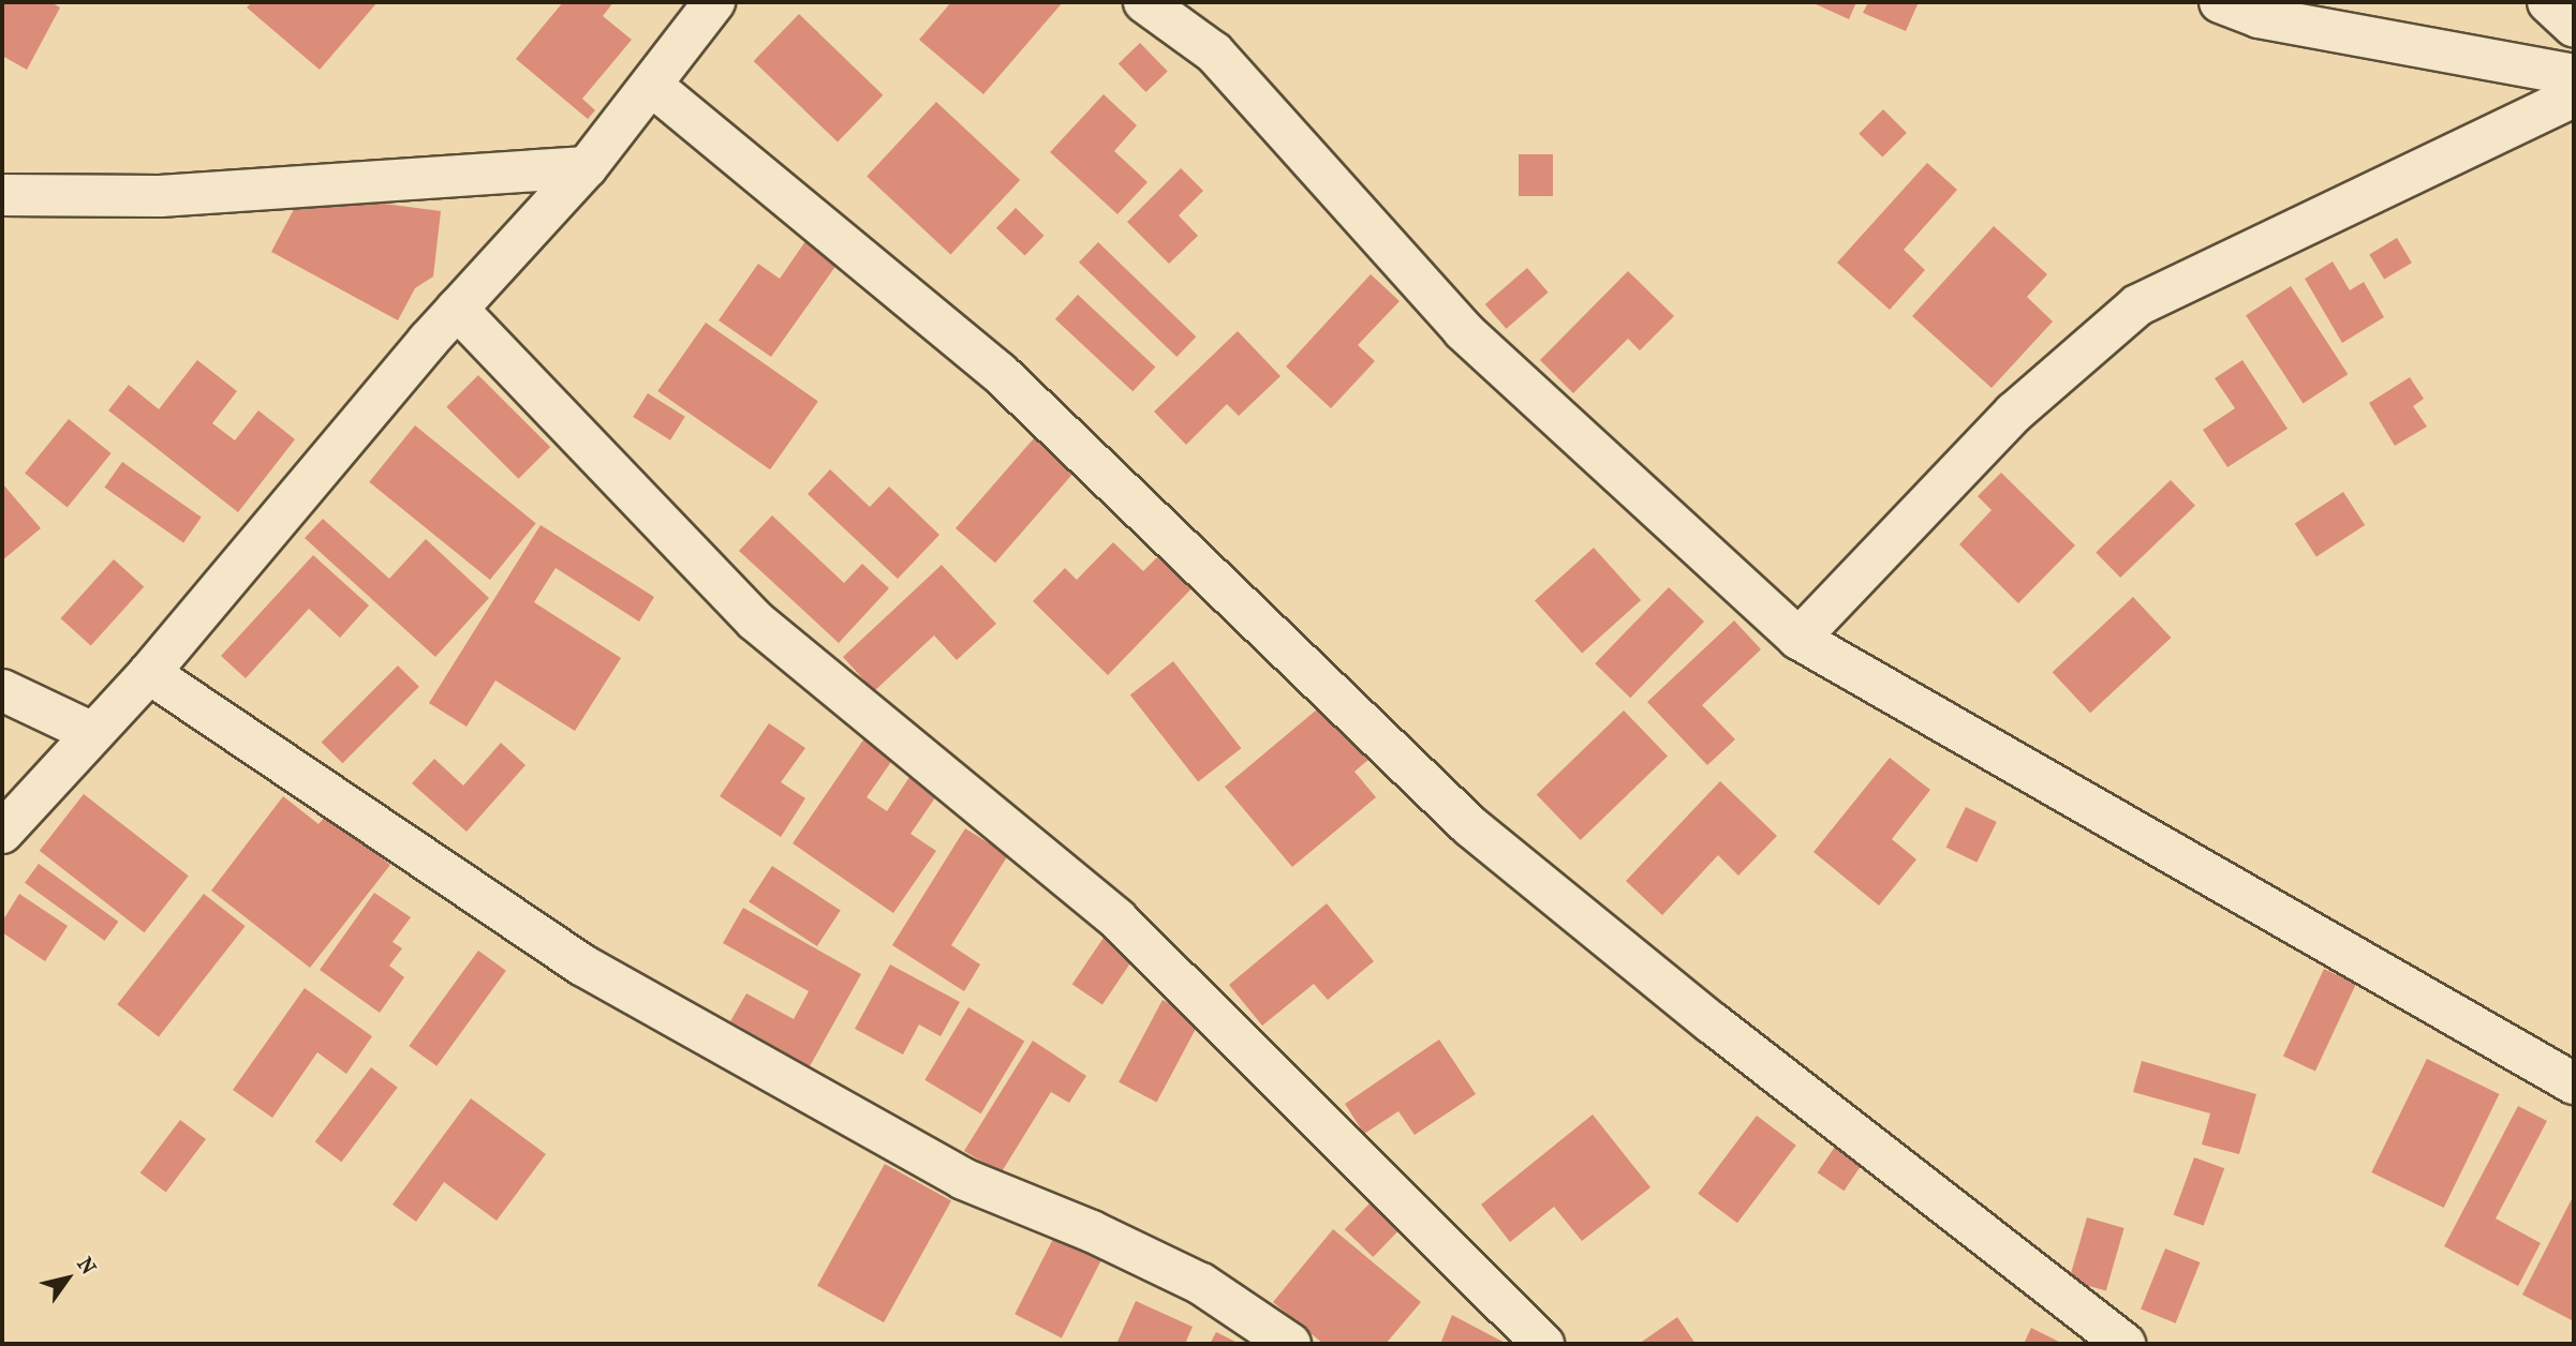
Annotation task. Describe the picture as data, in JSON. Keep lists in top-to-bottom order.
{
  "north": "top right"
}
